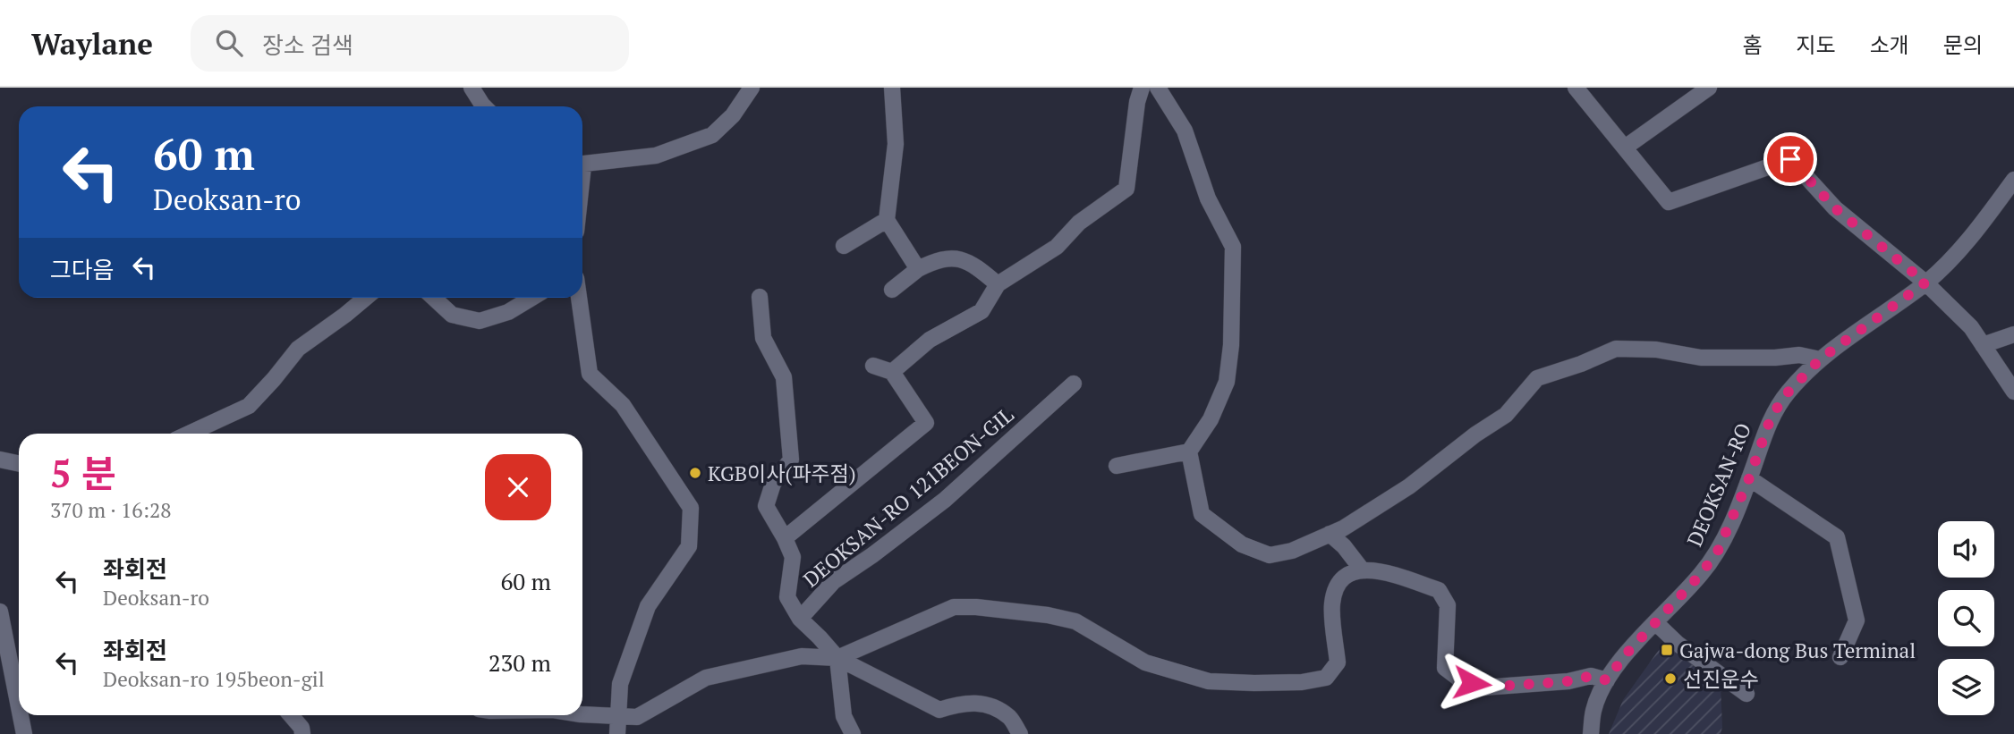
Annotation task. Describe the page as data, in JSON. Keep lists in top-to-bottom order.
{
  "streets": {
    "street": ["DEOKSAN-RO", "DEOKSAN-RO 121BEON-GIL"]
  },
  "places": {
    "other": ["KGB이사(파주점)", "선진운수"],
    "transit": ["Gajwa-dong Bus Terminal"]
  },
  "page": {
    "header": "Waylane",
    "search": "장소 검색",
    "nav": [
      "홈",
      "지도",
      "소개",
      "문의"
    ],
    "turn": ["60 m", "Deoksan-ro"],
    "then": "그다음",
    "heading": ["5 분", "370 m · 16:28"],
    "list": [
      {
        "name": "좌회전",
        "note": "Deoksan-ro",
        "value": "60 m"
      },
      {
        "name": "좌회전",
        "note": "Deoksan-ro 195beon-gil",
        "value": "230 m"
      }
    ]
  }
}
